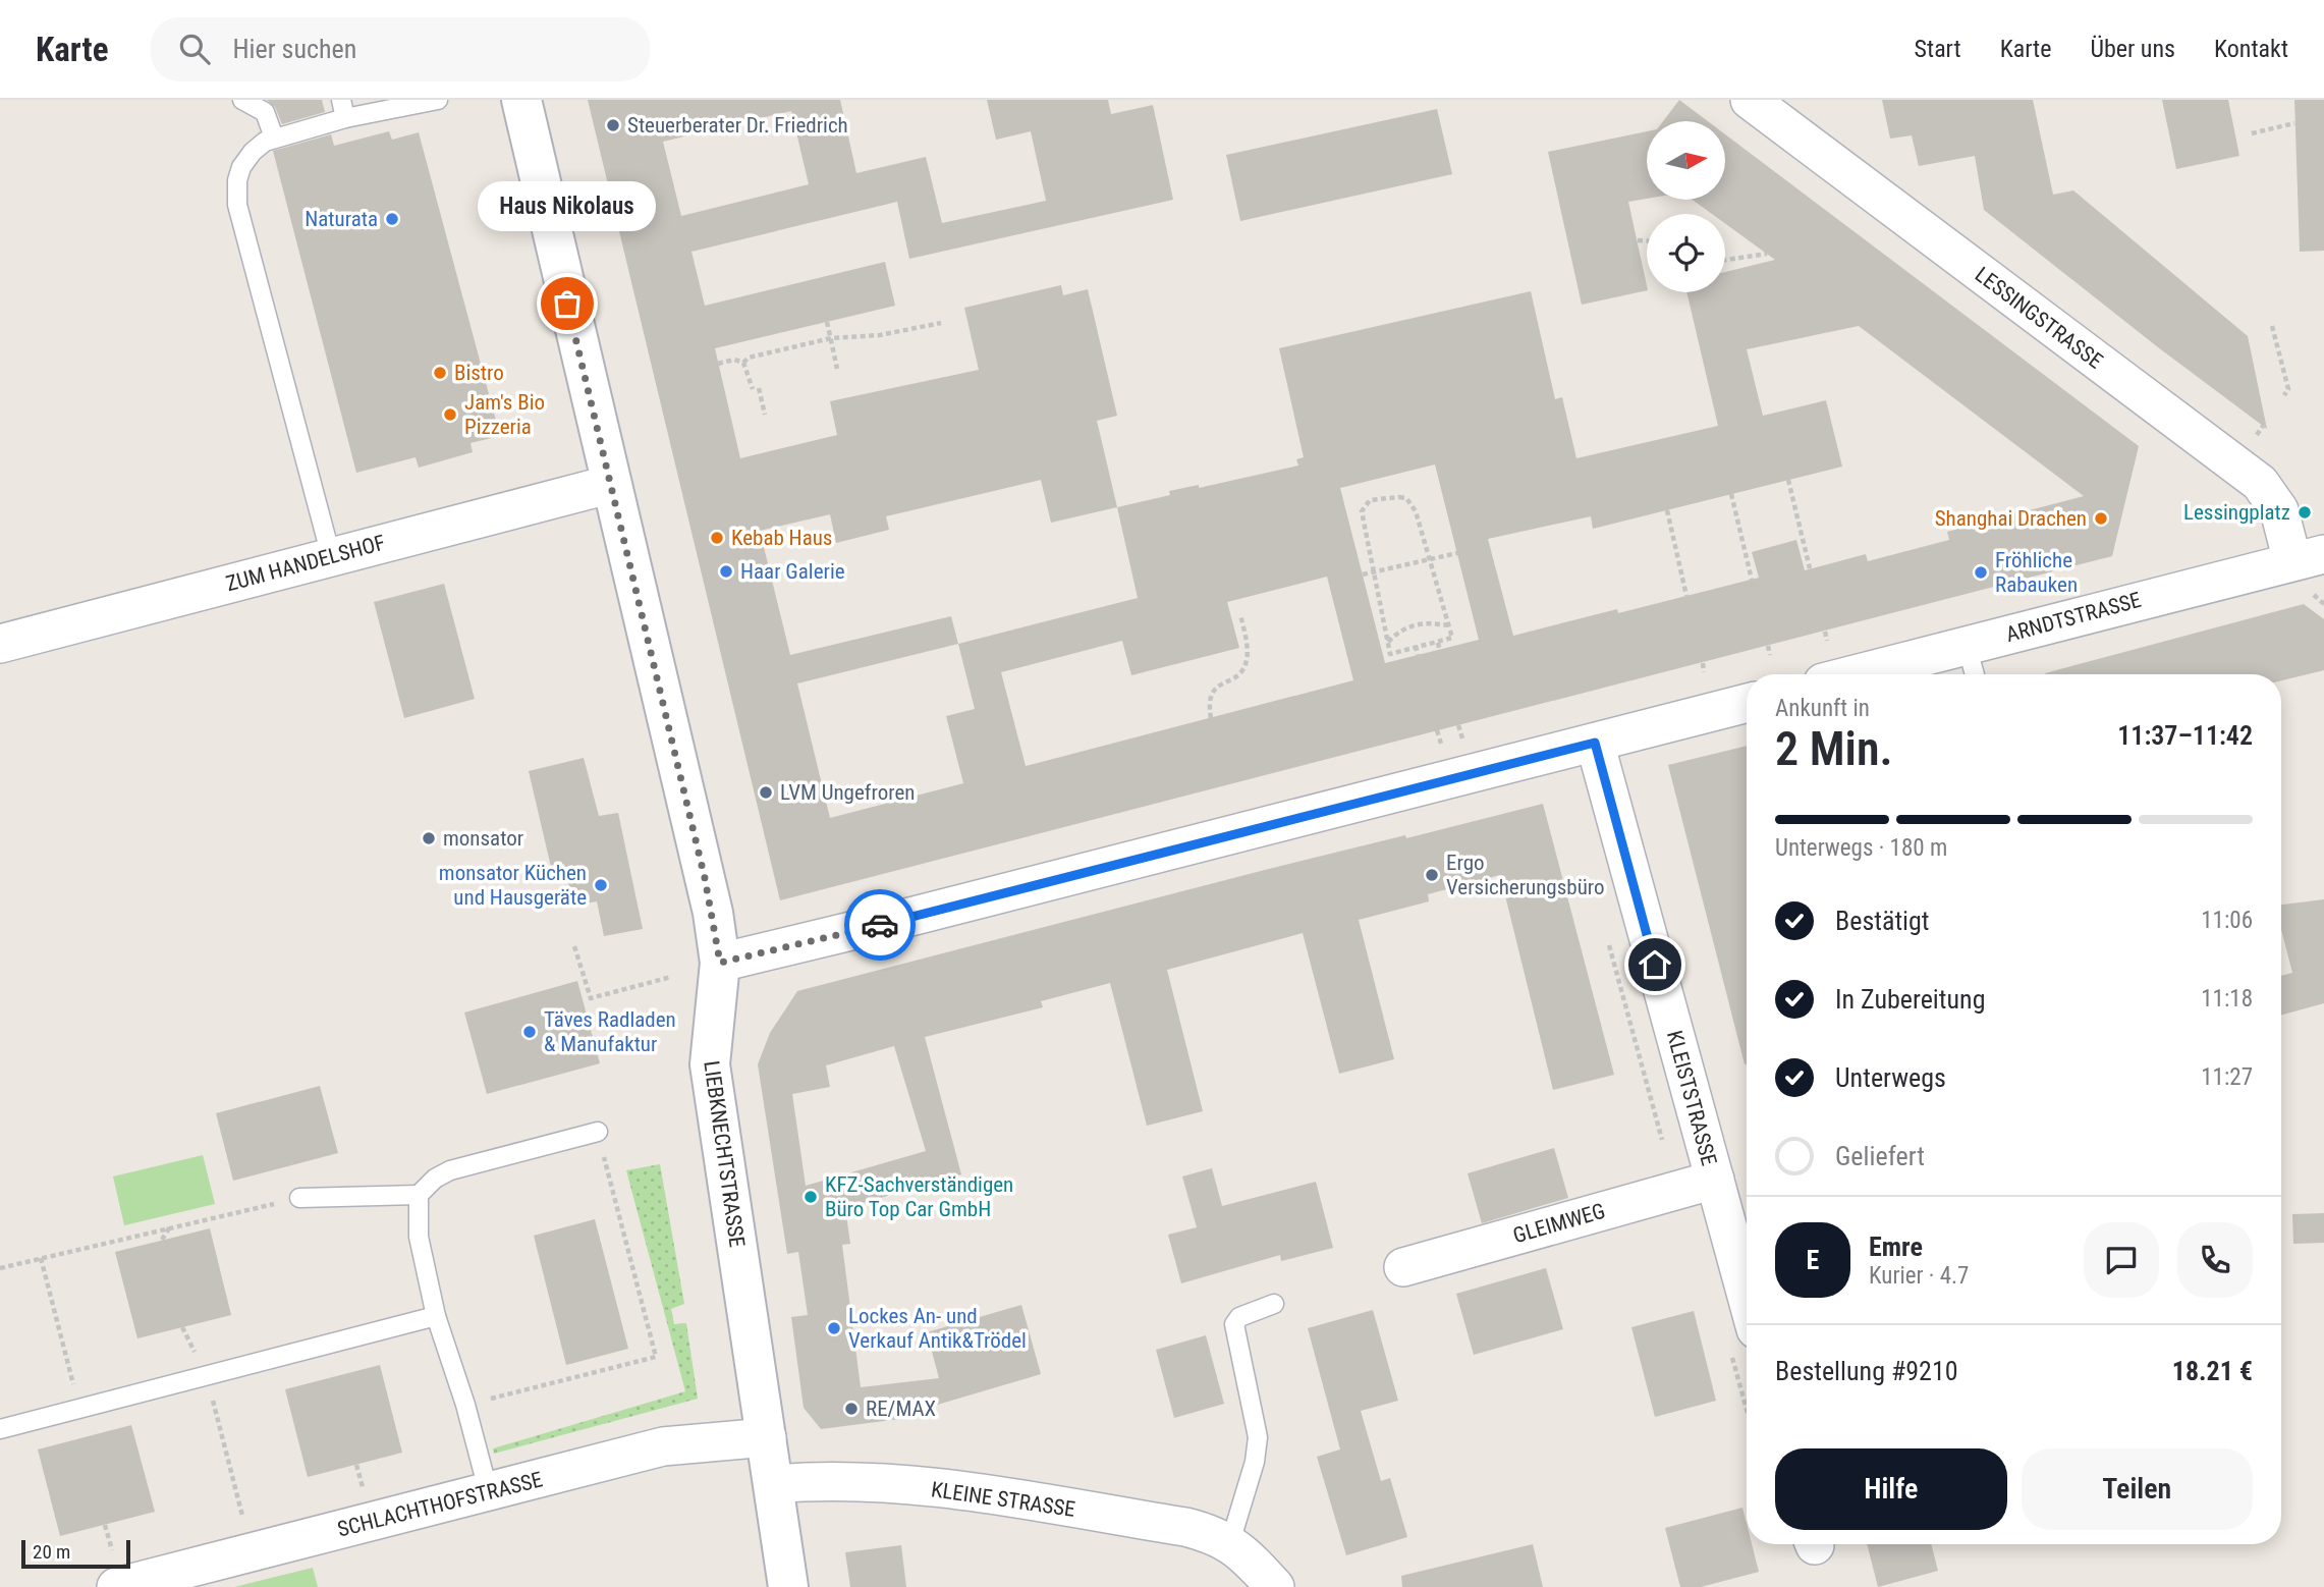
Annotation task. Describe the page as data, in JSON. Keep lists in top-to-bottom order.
{
  "streets": {
    "main road": ["LIEBKNECHTSTRASSE"],
    "street": [
      "LESSINGSTRASSE",
      "ZUM HANDELSHOF",
      "ARNDTSTRASSE",
      "KLEISTSTRASSE",
      "GLEIMWEG",
      "KLEINE STRASSE",
      "SCHLACHTHOFSTRASSE"
    ]
  },
  "crossings": [
    ["LESSINGSTRASSE", "ARNDTSTRASSE"],
    ["ZUM HANDELSHOF", "LIEBKNECHTSTRASSE"],
    ["KLEISTSTRASSE", "GLEIMWEG"],
    ["LIEBKNECHTSTRASSE", "KLEINE STRASSE"],
    ["LIEBKNECHTSTRASSE", "SCHLACHTHOFSTRASSE"]
  ],
  "places": [
    "Steuerberater Dr. Friedrich",
    "Naturata",
    "Haus Nikolaus",
    "Bistro",
    "Jam's Bio Pizzeria",
    "Lessingplatz",
    "Shanghai Drachen",
    "Kebab Haus",
    "Haar Galerie",
    "Fröhliche Rabauken",
    "LVM Ungefroren",
    "monsator",
    "Ergo Versicherungsbüro",
    "monsator Küchen und Hausgeräte",
    "Täves Radladen & Manufaktur",
    "KFZ-Sachverständigen Büro Top Car GmbH",
    "Lockes An- und Verkauf Antik&Trödel",
    "RE/MAX"
  ],
  "scale_bar": "20 m",
  "north": "right",
  "page": {
    "header": "Karte",
    "search": "Hier suchen",
    "nav": [
      "Start",
      "Karte",
      "Über uns",
      "Kontakt"
    ],
    "bubble": "Haus Nikolaus",
    "heading": ["2 Min.", "Ankunft in", "11:37–11:42"],
    "panel": [
      "Emre",
      "Kurier · 4.7",
      "Bestellung #9210",
      "18.21 €"
    ],
    "bar": "Unterwegs · 180 m",
    "list": [
      ["Bestätigt", "11:06"],
      ["In Zubereitung", "11:18"],
      ["Unterwegs", "11:27"],
      "Geliefert"
    ],
    "round": "E",
    "buttons": ["Hilfe", "Teilen"],
    "scale": "20 m"
  }
}
